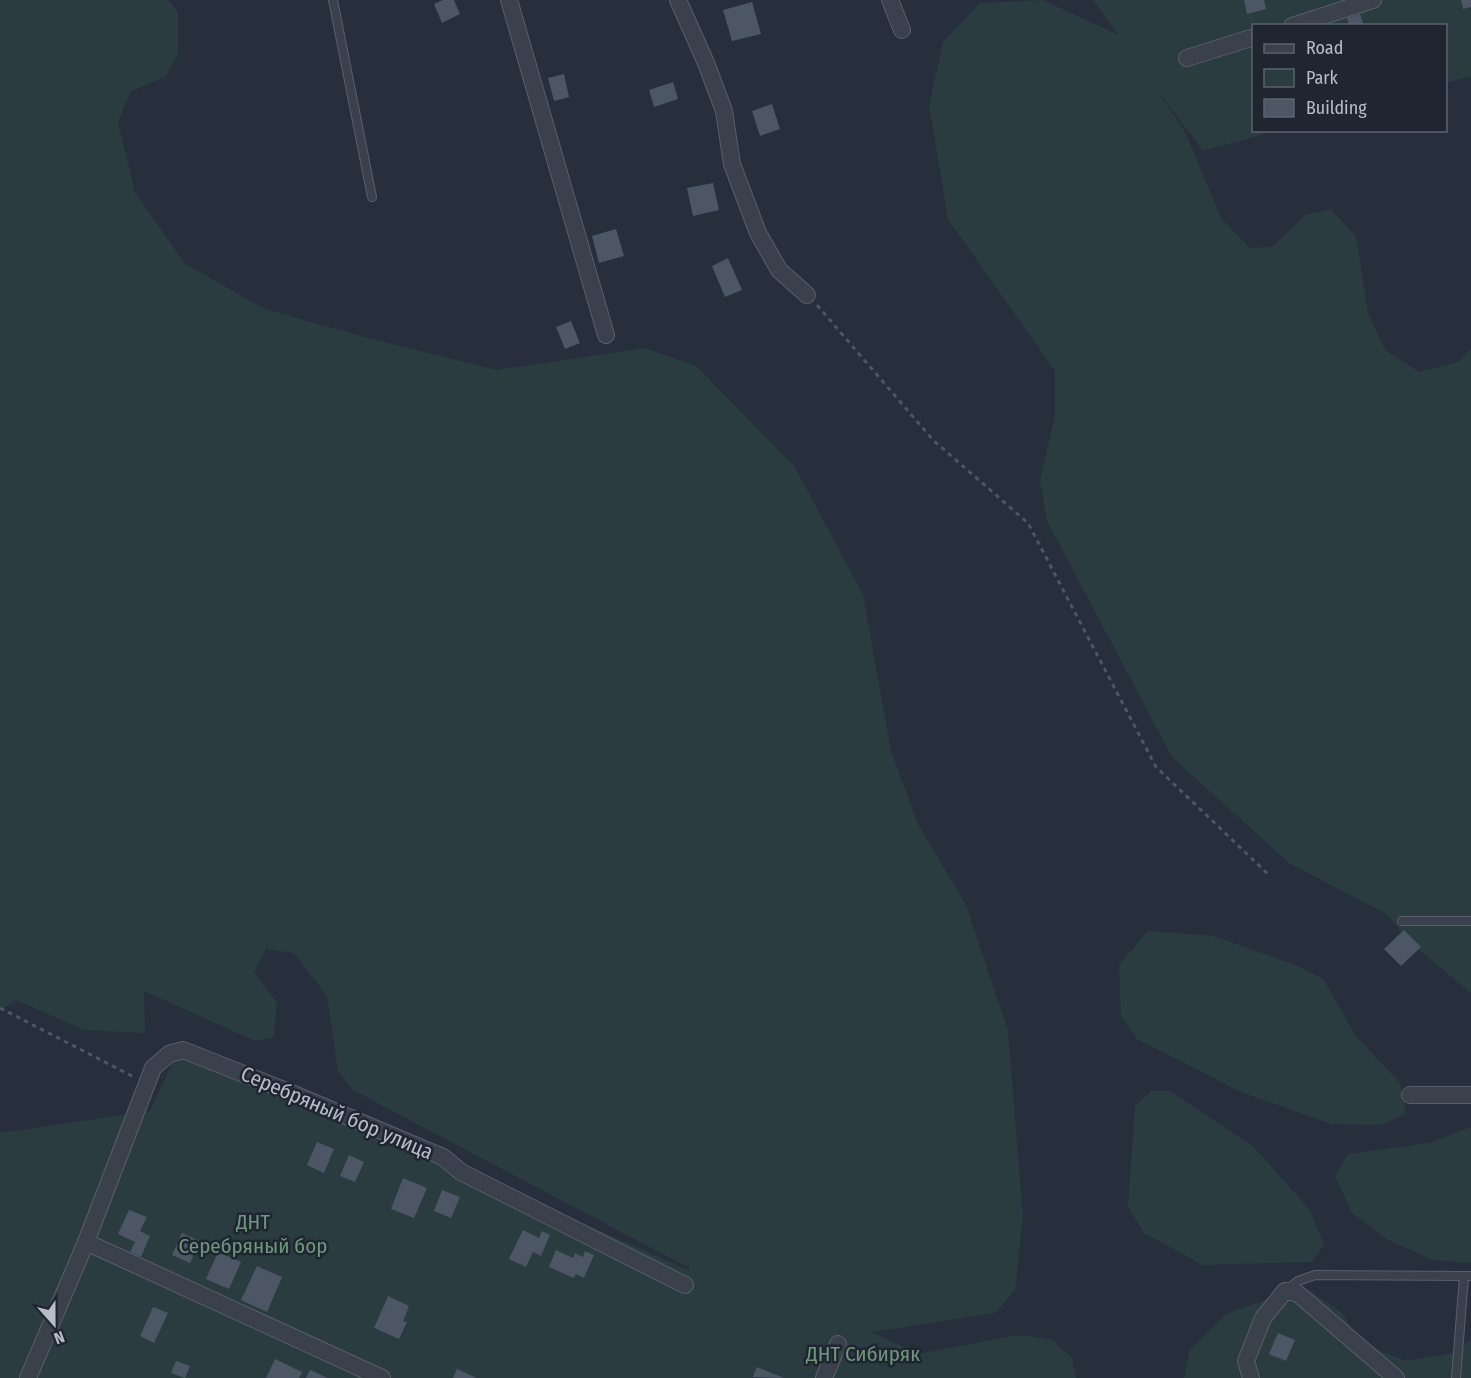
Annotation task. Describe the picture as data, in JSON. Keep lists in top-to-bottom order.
{
  "streets": {
    "street": ["Серебряный бор улица"]
  },
  "parks": ["ДНТ Серебряный бор", "ДНТ Сибиряк"],
  "legend": ["Road", "Park", "Building"],
  "north": "bottom"
}
